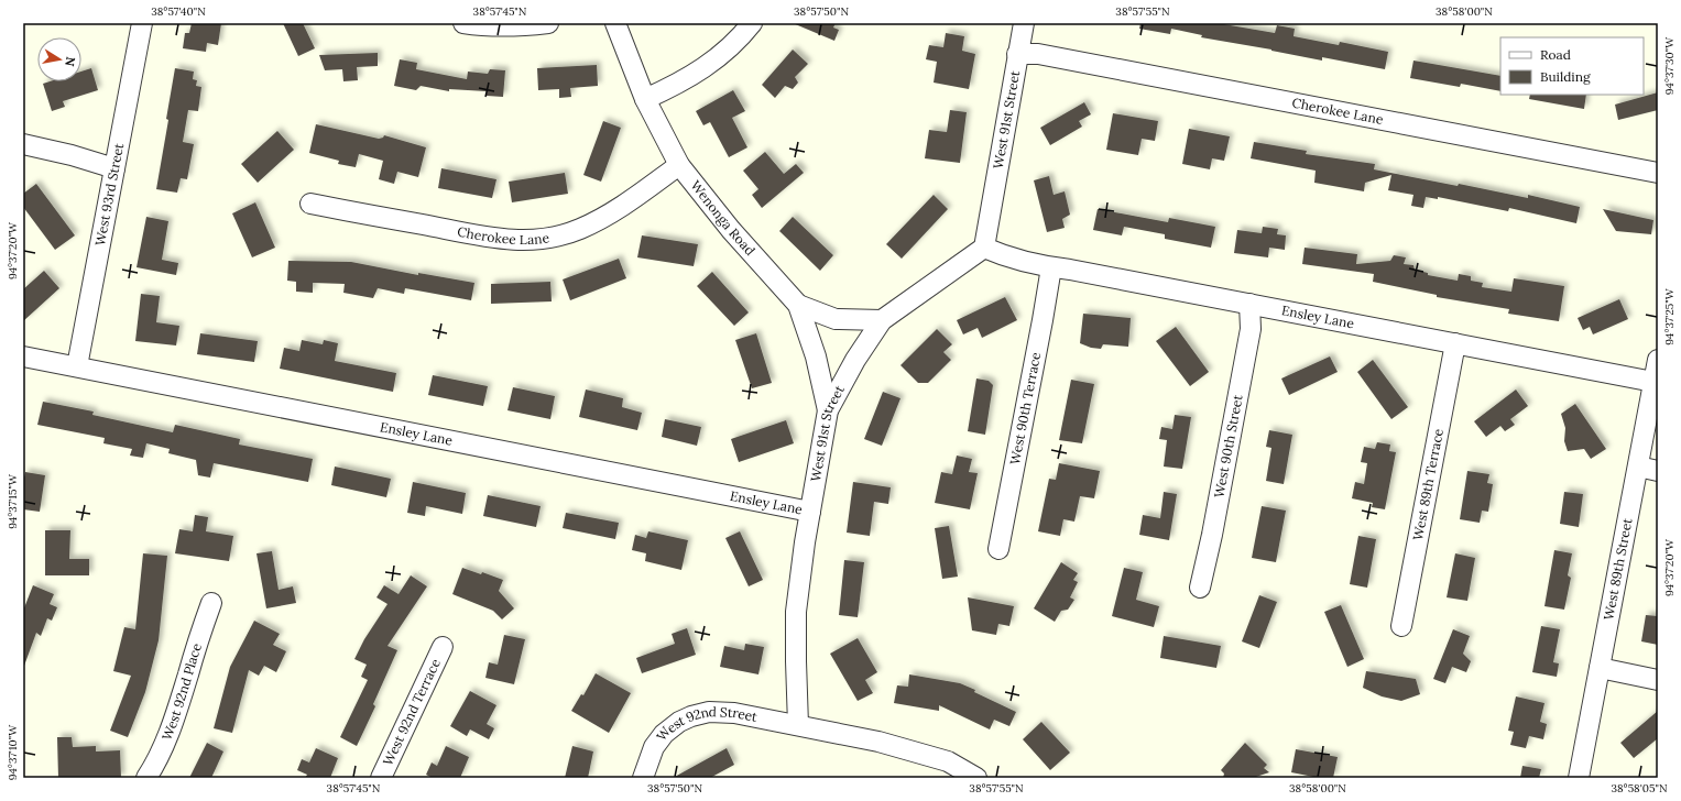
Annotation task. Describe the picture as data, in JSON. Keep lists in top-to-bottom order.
{
  "streets": {
    "street": [
      "Cherokee Lane",
      "West 91st Street",
      "West 93rd Street",
      "Wenonga Road",
      "Ensley Lane",
      "West 90th Terrace",
      "West 90th Street",
      "West 89th Terrace",
      "West 89th Street",
      "West 92nd Place",
      "West 92nd Terrace",
      "West 92nd Street"
    ]
  },
  "crossings": [
    ["Cherokee Lane", "West 91st Street"],
    ["Cherokee Lane", "Wenonga Road"],
    ["West 91st Street", "Wenonga Road"],
    ["West 91st Street", "Ensley Lane"],
    ["West 91st Street", "West 92nd Street"],
    ["West 93rd Street", "Ensley Lane"],
    ["Ensley Lane", "West 90th Terrace"],
    ["Ensley Lane", "West 90th Street"],
    ["Ensley Lane", "West 89th Terrace"],
    ["Ensley Lane", "West 89th Street"]
  ],
  "legend": ["Road", "Building"],
  "north": "right",
  "coordinates": [
    "38°57'40\"N",
    "38°57'45\"N",
    "38°57'50\"N",
    "38°57'55\"N",
    "38°58'00\"N",
    "94°37'30\"W",
    "94°37'20\"W",
    "94°37'25\"W",
    "94°37'15\"W",
    "94°37'10\"W",
    "38°58'05\"N"
  ]
}
